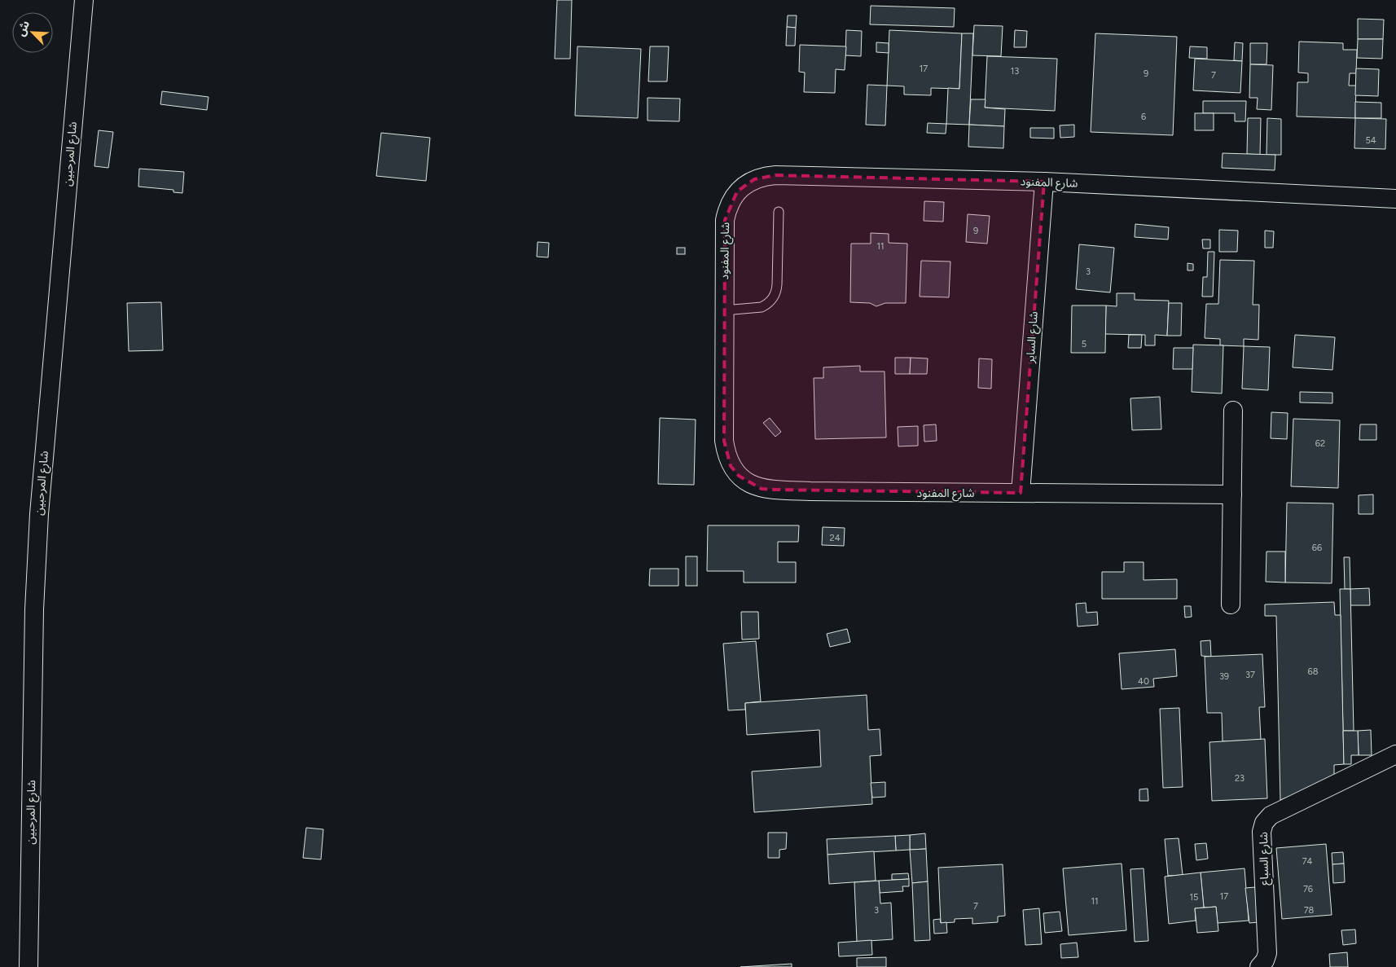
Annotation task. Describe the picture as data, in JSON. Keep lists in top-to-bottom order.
{
  "streets": {
    "street": [
      "شارع المرحبين",
      "شارع المفنود",
      "شارع الساير",
      "شارع السباع"
    ]
  },
  "crossings": [
    ["شارع المفنود", "شارع الساير"]
  ],
  "house_numbers": [
    "17",
    "13",
    "9",
    "7",
    "6",
    "54",
    "9",
    "11",
    "3",
    "5",
    "62",
    "24",
    "66",
    "68",
    "37",
    "39",
    "40",
    "23",
    "74",
    "76",
    "17",
    "15",
    "11",
    "7",
    "3",
    "78"
  ],
  "north": "top left"
}
